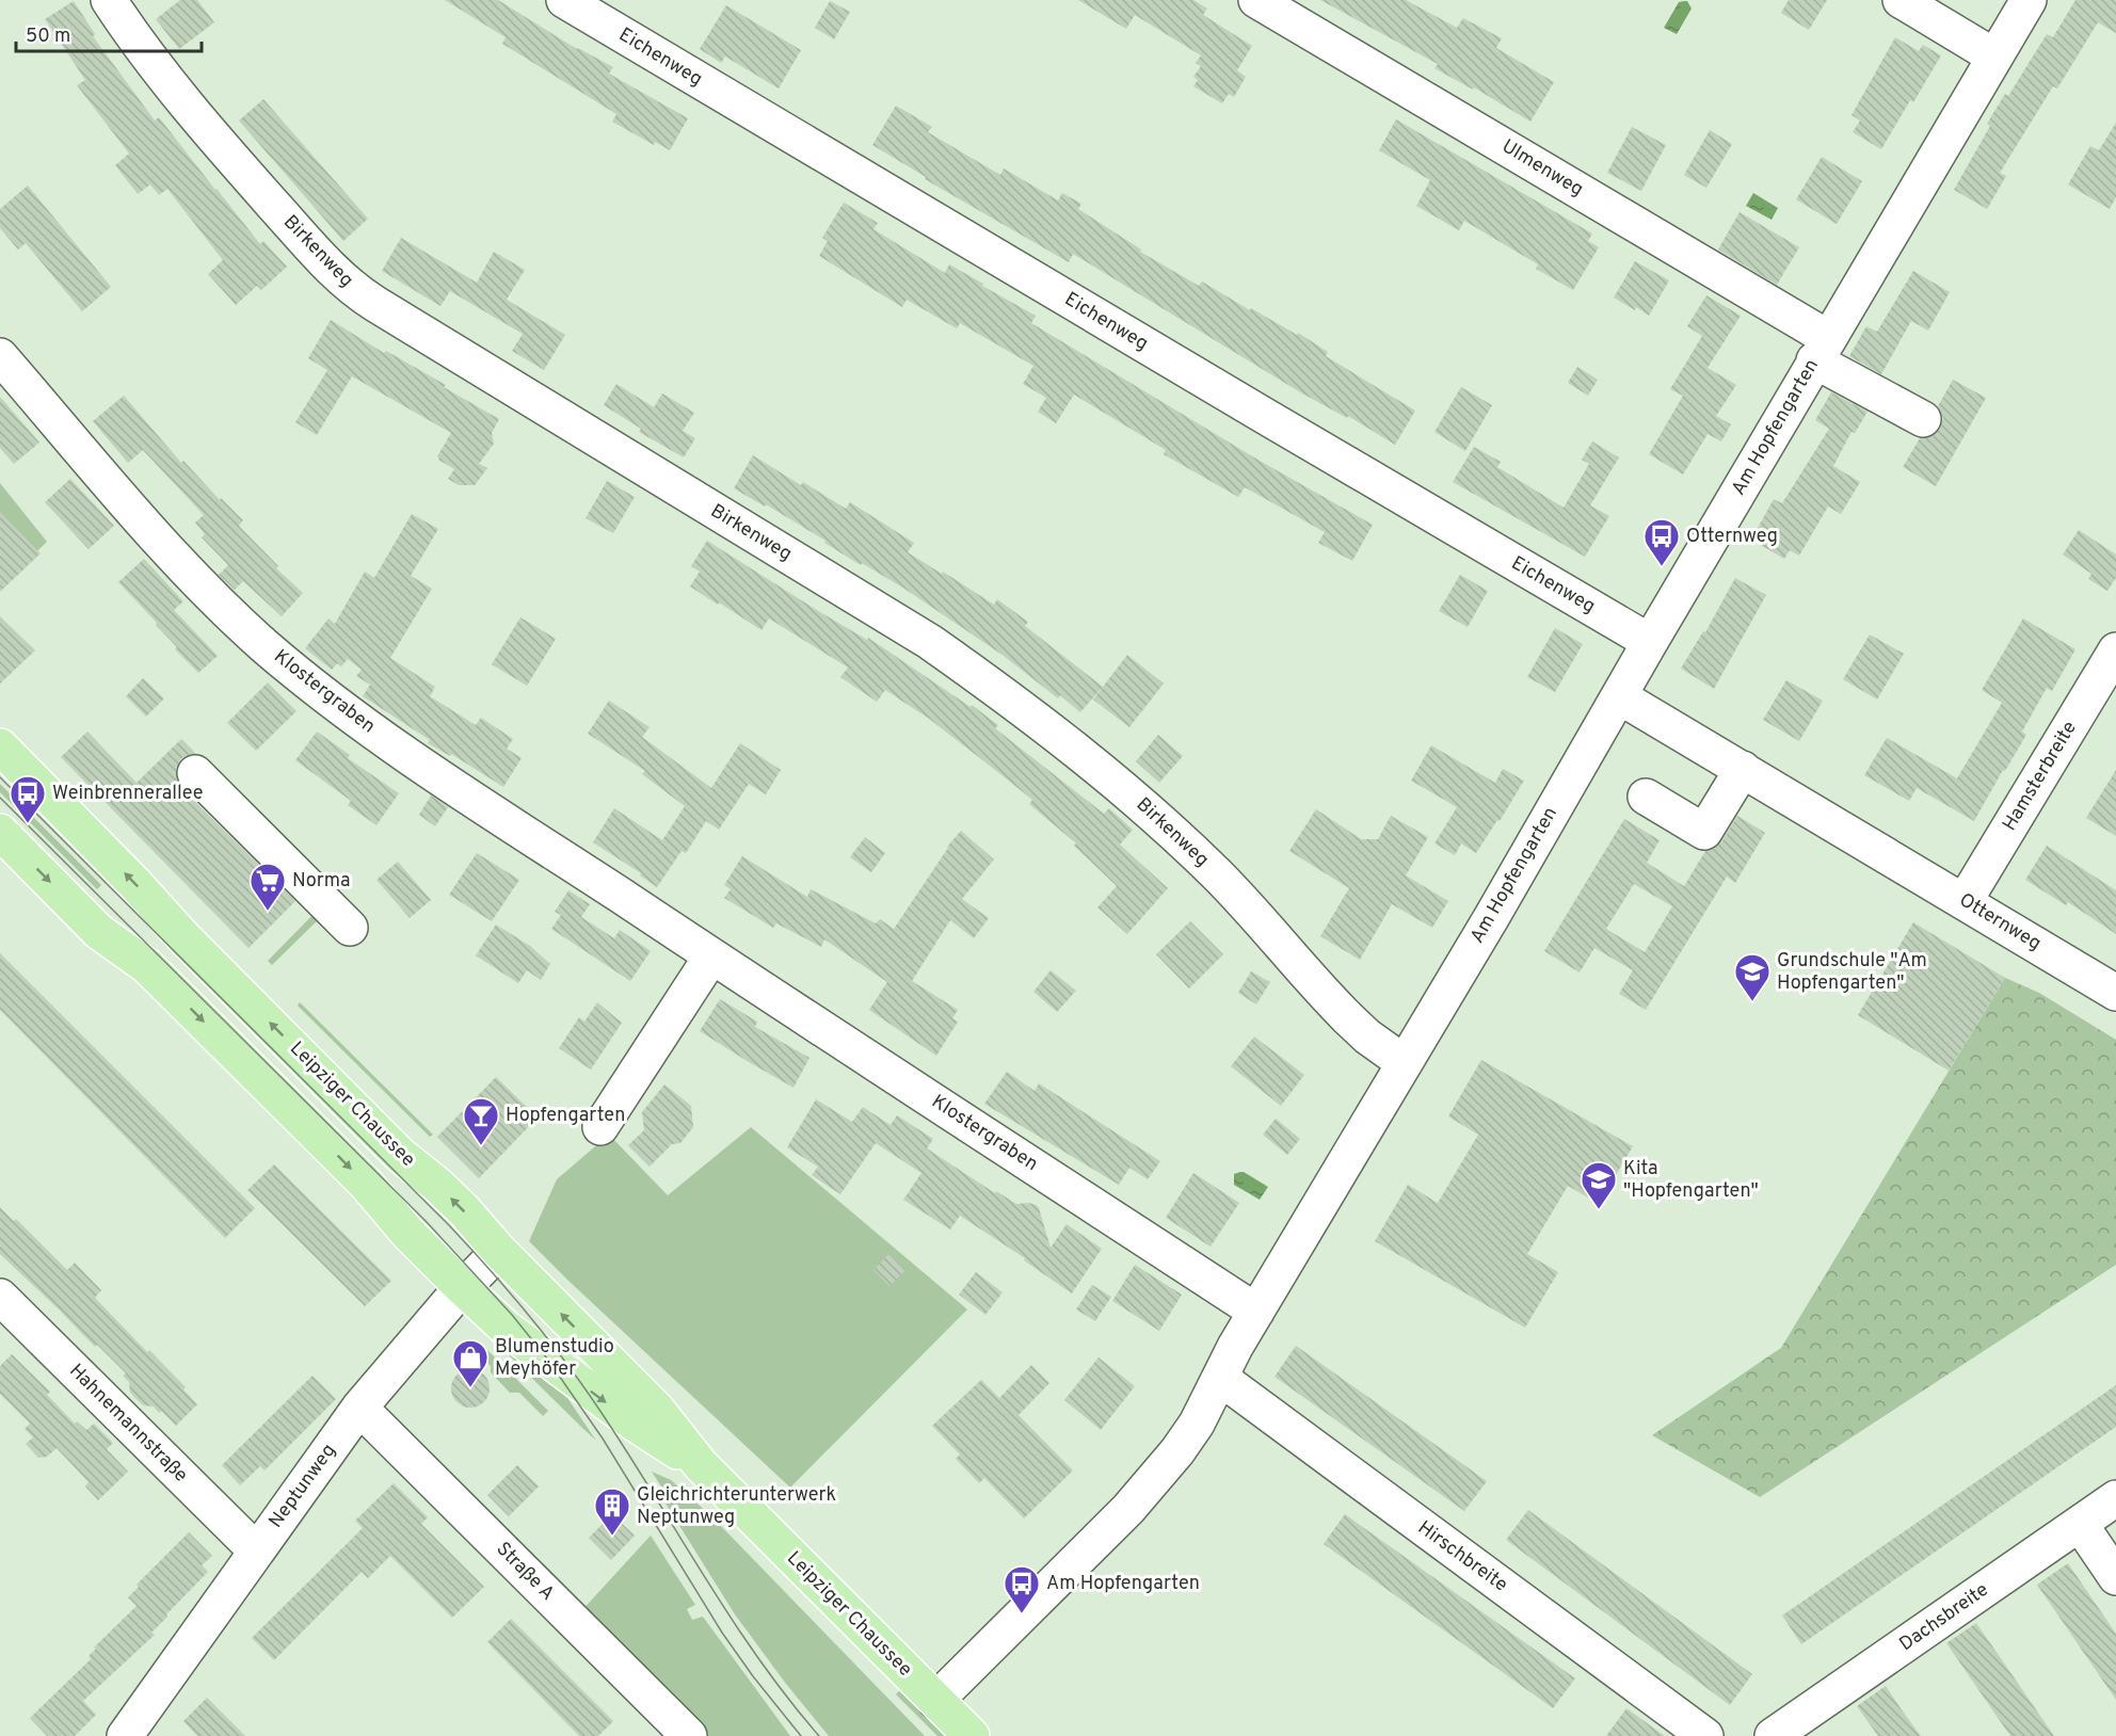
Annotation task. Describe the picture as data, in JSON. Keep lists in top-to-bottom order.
{
  "streets": {
    "main road": ["Leipziger Chaussee"],
    "street": [
      "Eichenweg",
      "Ulmenweg",
      "Birkenweg",
      "Am Hopfengarten",
      "Klostergraben",
      "Hamsterbreite",
      "Otternweg",
      "Hahnemannstraße",
      "Neptunweg",
      "Hirschbreite",
      "Straße A",
      "Dachsbreite"
    ]
  },
  "crossings": [
    ["Eichenweg", "Am Hopfengarten"],
    ["Ulmenweg", "Am Hopfengarten"],
    ["Birkenweg", "Am Hopfengarten"],
    ["Am Hopfengarten", "Klostergraben"],
    ["Am Hopfengarten", "Otternweg"],
    ["Am Hopfengarten", "Leipziger Chaussee"],
    ["Am Hopfengarten", "Hirschbreite"],
    ["Hamsterbreite", "Otternweg"],
    ["Leipziger Chaussee", "Neptunweg"],
    ["Hahnemannstraße", "Neptunweg"],
    ["Neptunweg", "Straße A"]
  ],
  "places": {
    "bus stop": ["Otternweg", "Weinbrennerallee", "Am Hopfengarten"],
    "supermarket": ["Norma"],
    "school or university": ["Grundschule \"Am Hopfengarten\"", "Kita \"Hopfengarten\""],
    "bar": ["Hopfengarten"],
    "shop": ["Blumenstudio Meyhöfer"],
    "building": ["Gleichrichterunterwerk Neptunweg"]
  },
  "scale_bar": "50 m"
}
